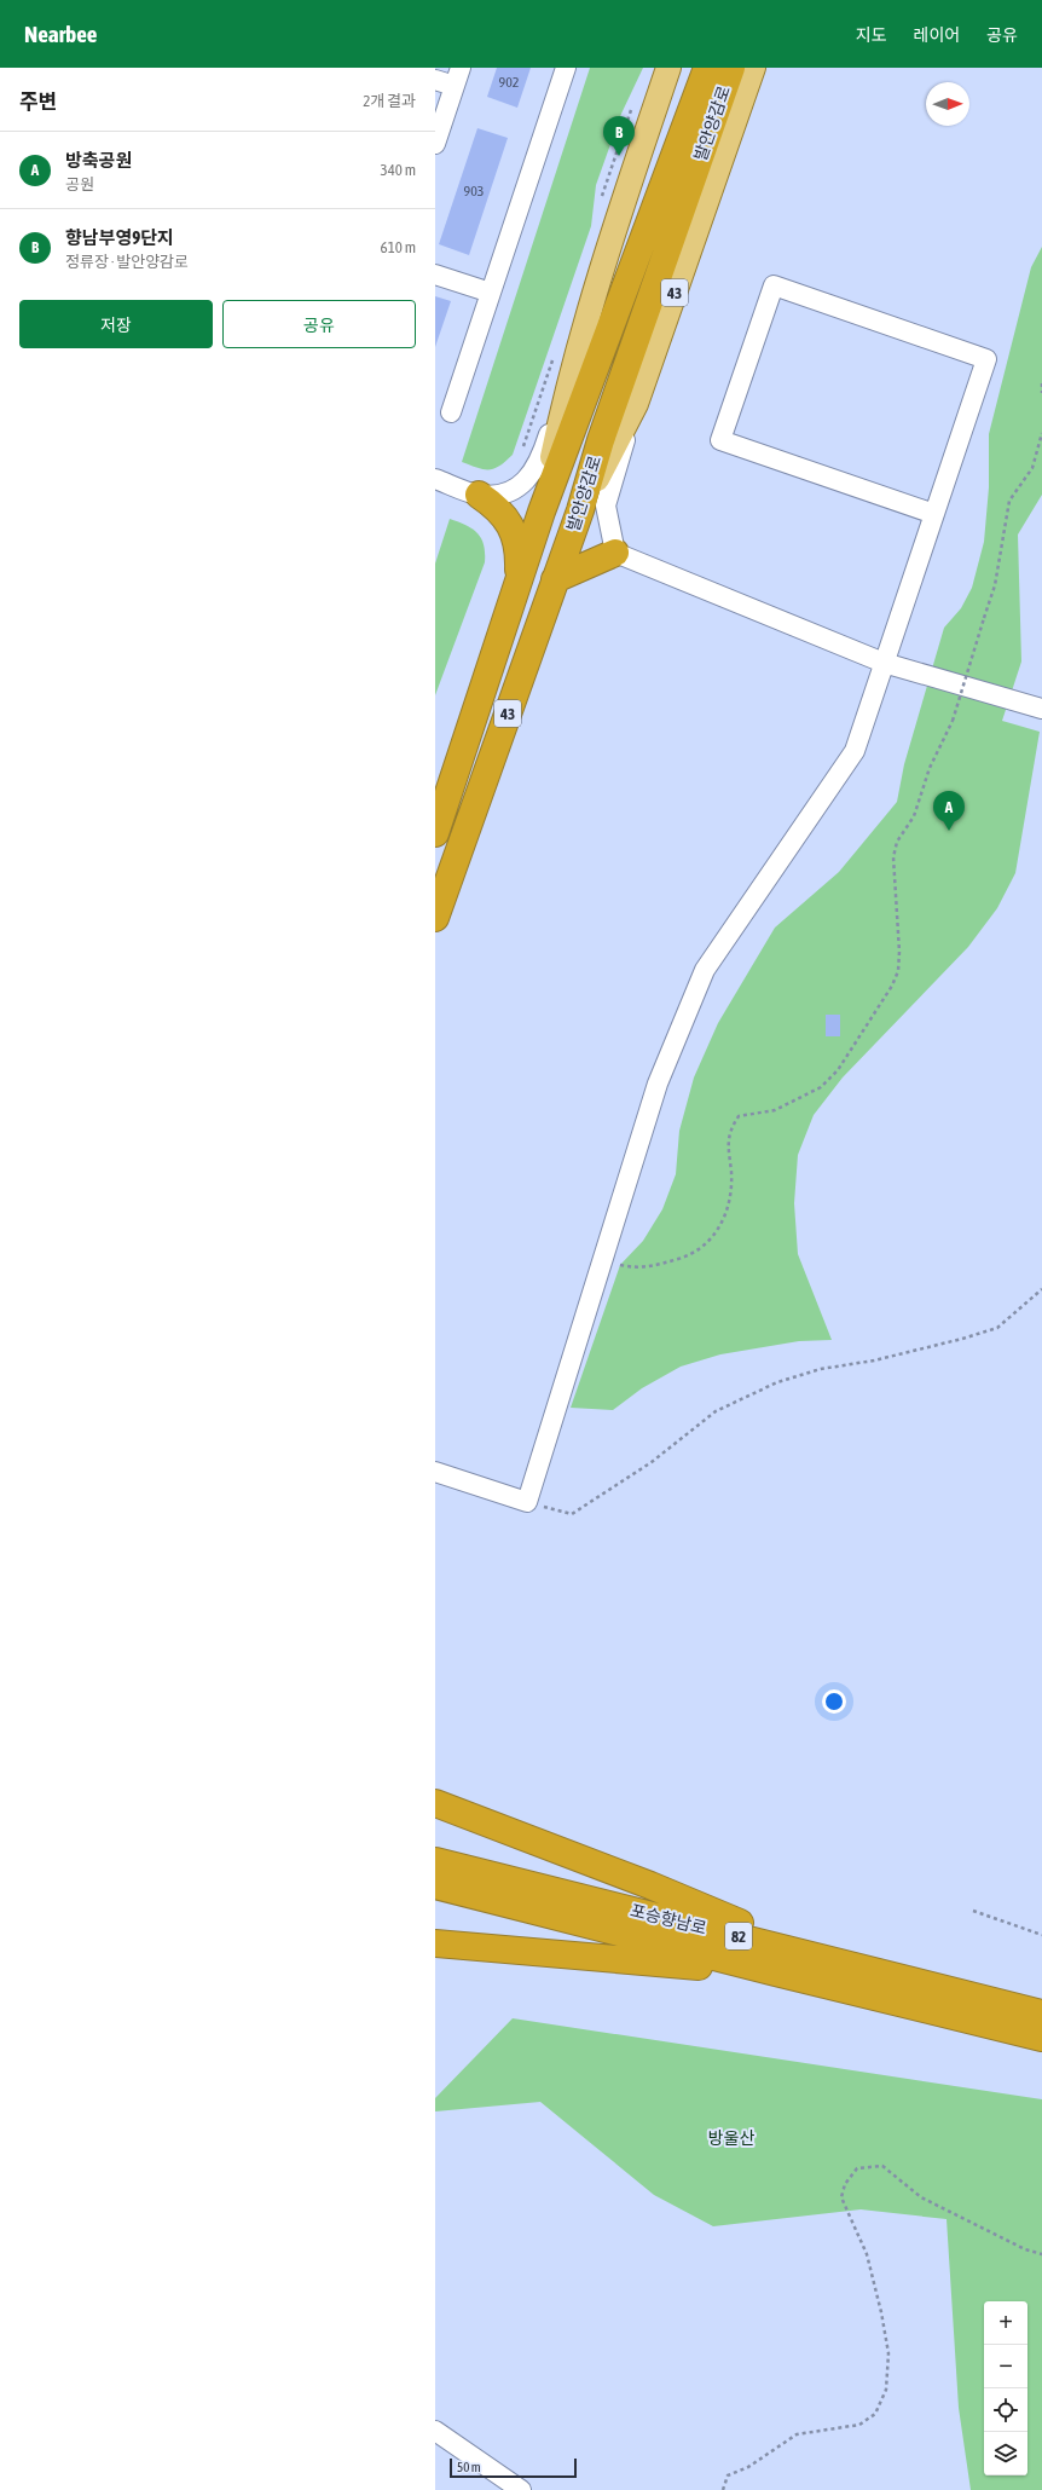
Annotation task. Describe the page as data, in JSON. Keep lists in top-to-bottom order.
{
  "streets": {
    "highway": [
      "발안양감로",
      "43",
      "포승향남로",
      "82"
    ]
  },
  "crossings": [
    ["발안양감로", "43"]
  ],
  "parks": ["방울산"],
  "house_numbers": ["902", "903"],
  "scale_bar": "50 m",
  "north": "right",
  "page": {
    "header": "Nearbee",
    "nav": ["지도", "레이어", "공유"],
    "heading": ["주변", "2개 결과"],
    "pins": ["B", "A"],
    "list": [
      {
        "mark": "A",
        "name": "방축공원",
        "note": "공원",
        "value": "340 m"
      },
      {
        "mark": "B",
        "name": "향남부영9단지",
        "note": "정류장 · 발안양감로",
        "value": "610 m"
      }
    ],
    "buttons": ["저장", "공유"],
    "map_buttons": ["+", "−"],
    "scale": "50 m"
  }
}
